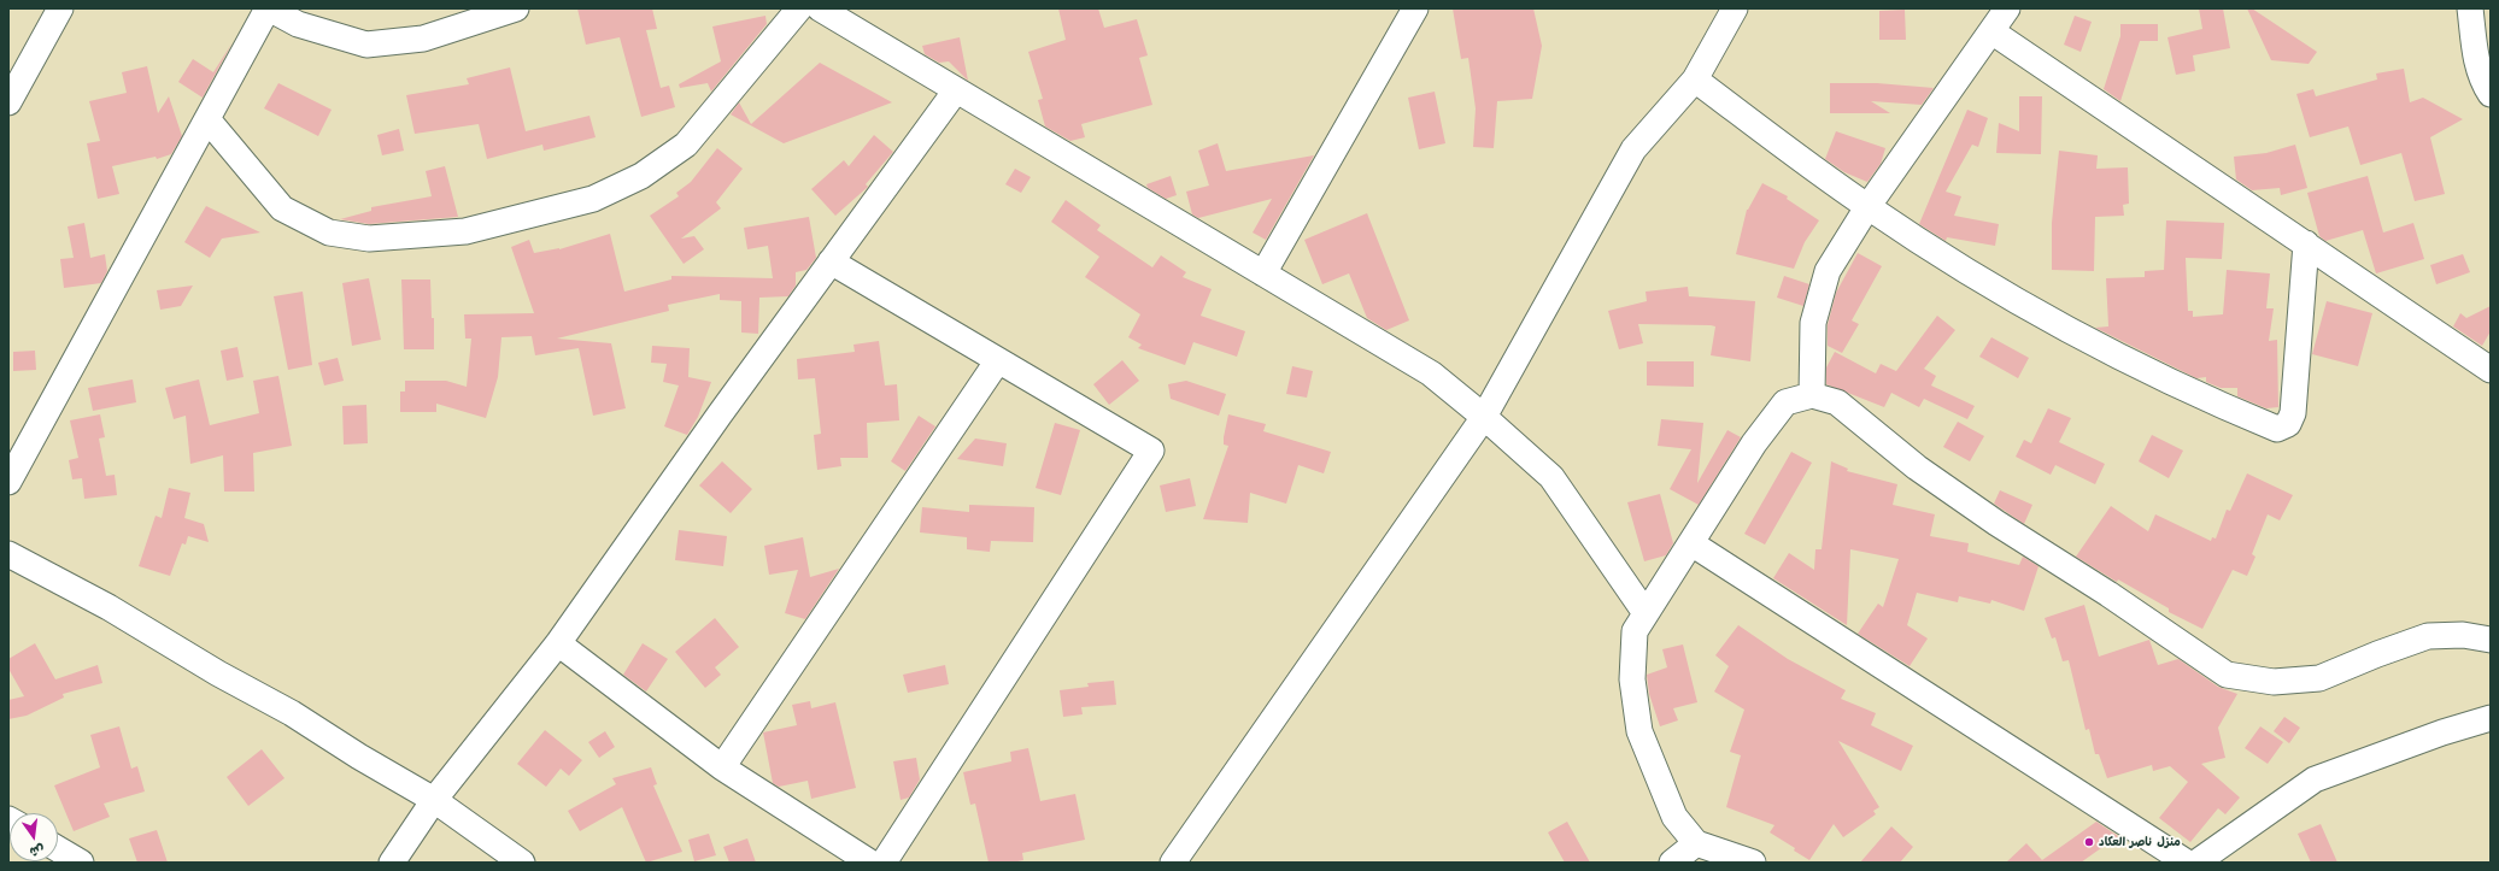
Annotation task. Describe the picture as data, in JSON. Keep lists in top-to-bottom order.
{
  "places": ["منزل ناصر العكاد"],
  "north": "bottom"
}
